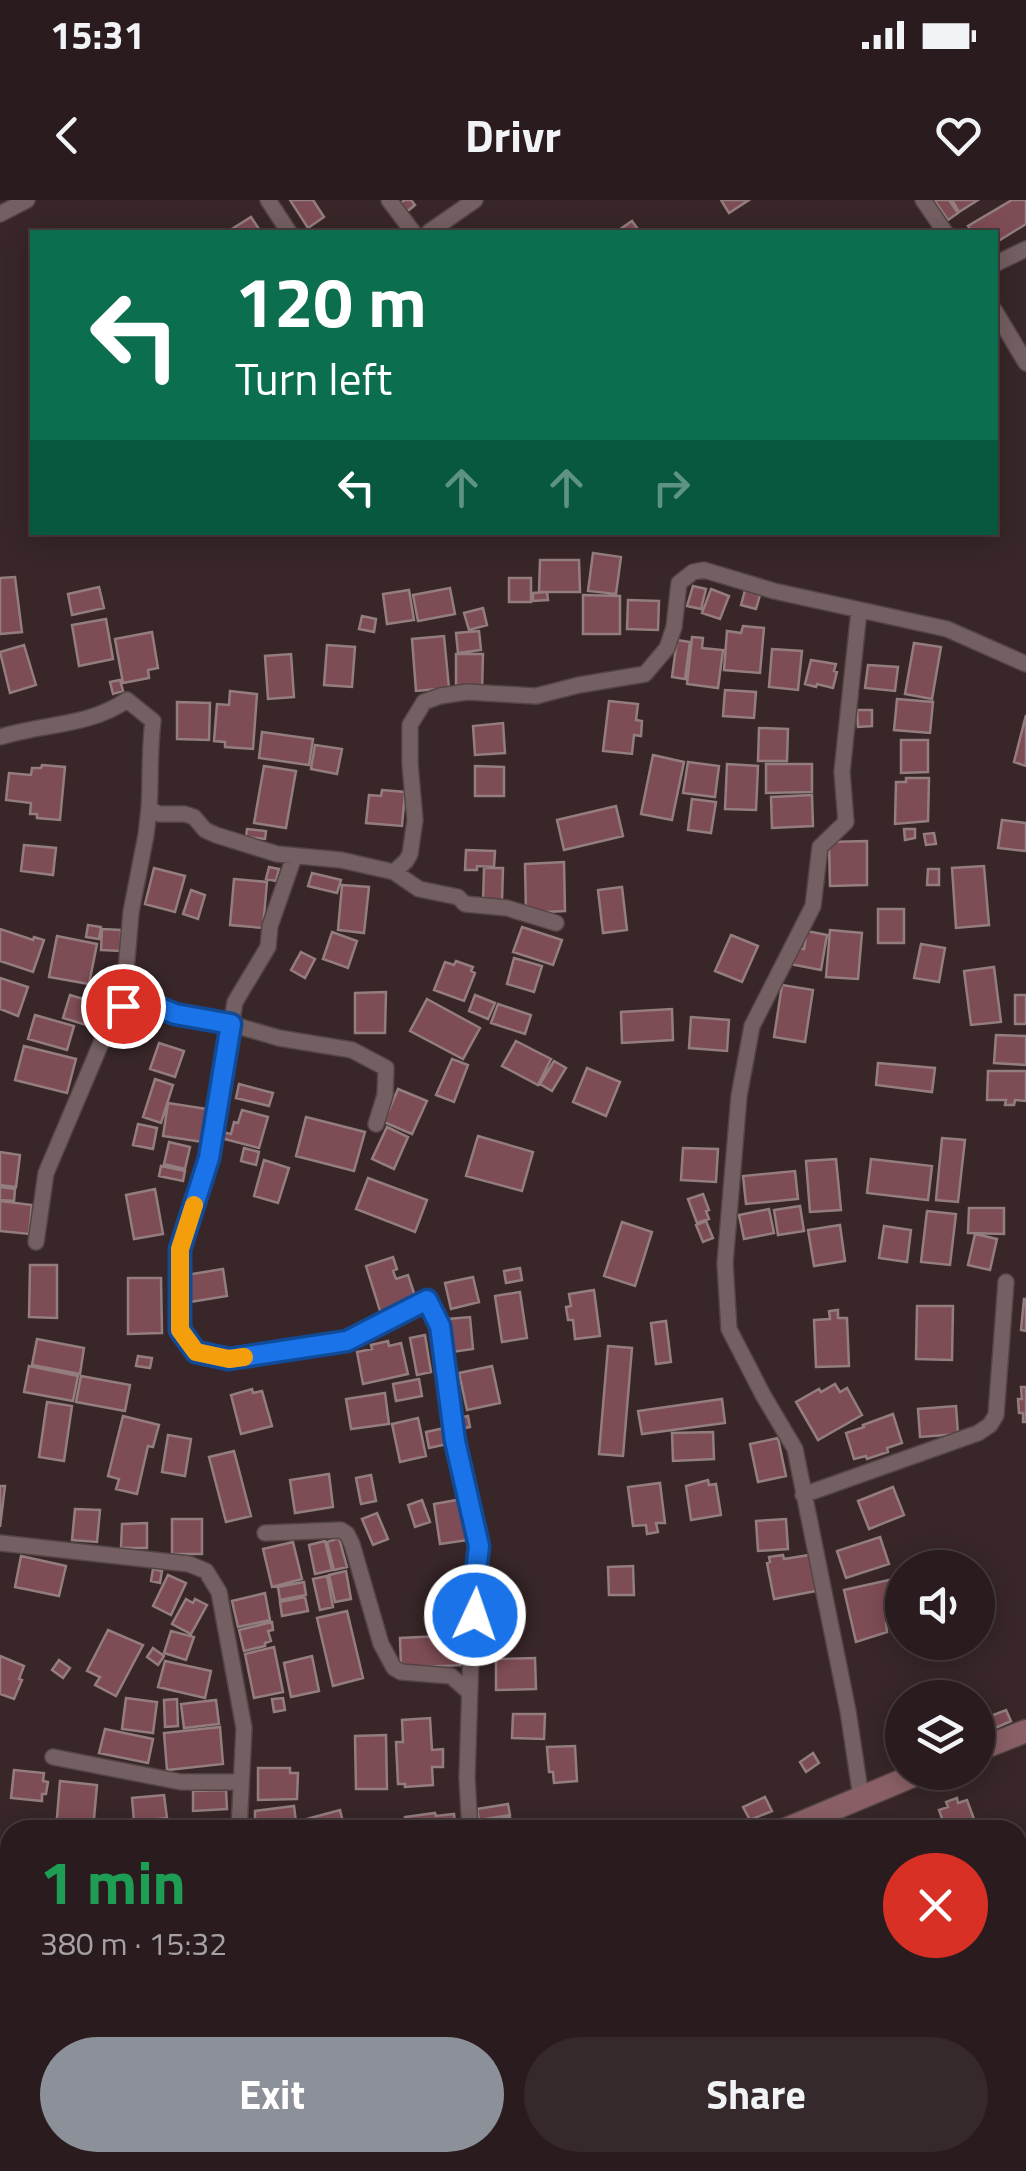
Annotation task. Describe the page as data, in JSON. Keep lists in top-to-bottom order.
{
  "page": {
    "status": "15:31",
    "header": "Drivr",
    "turn": ["120 m", "Turn left"],
    "heading": ["1 min", "380 m · 15:32"],
    "buttons": ["Exit", "Share"]
  }
}
